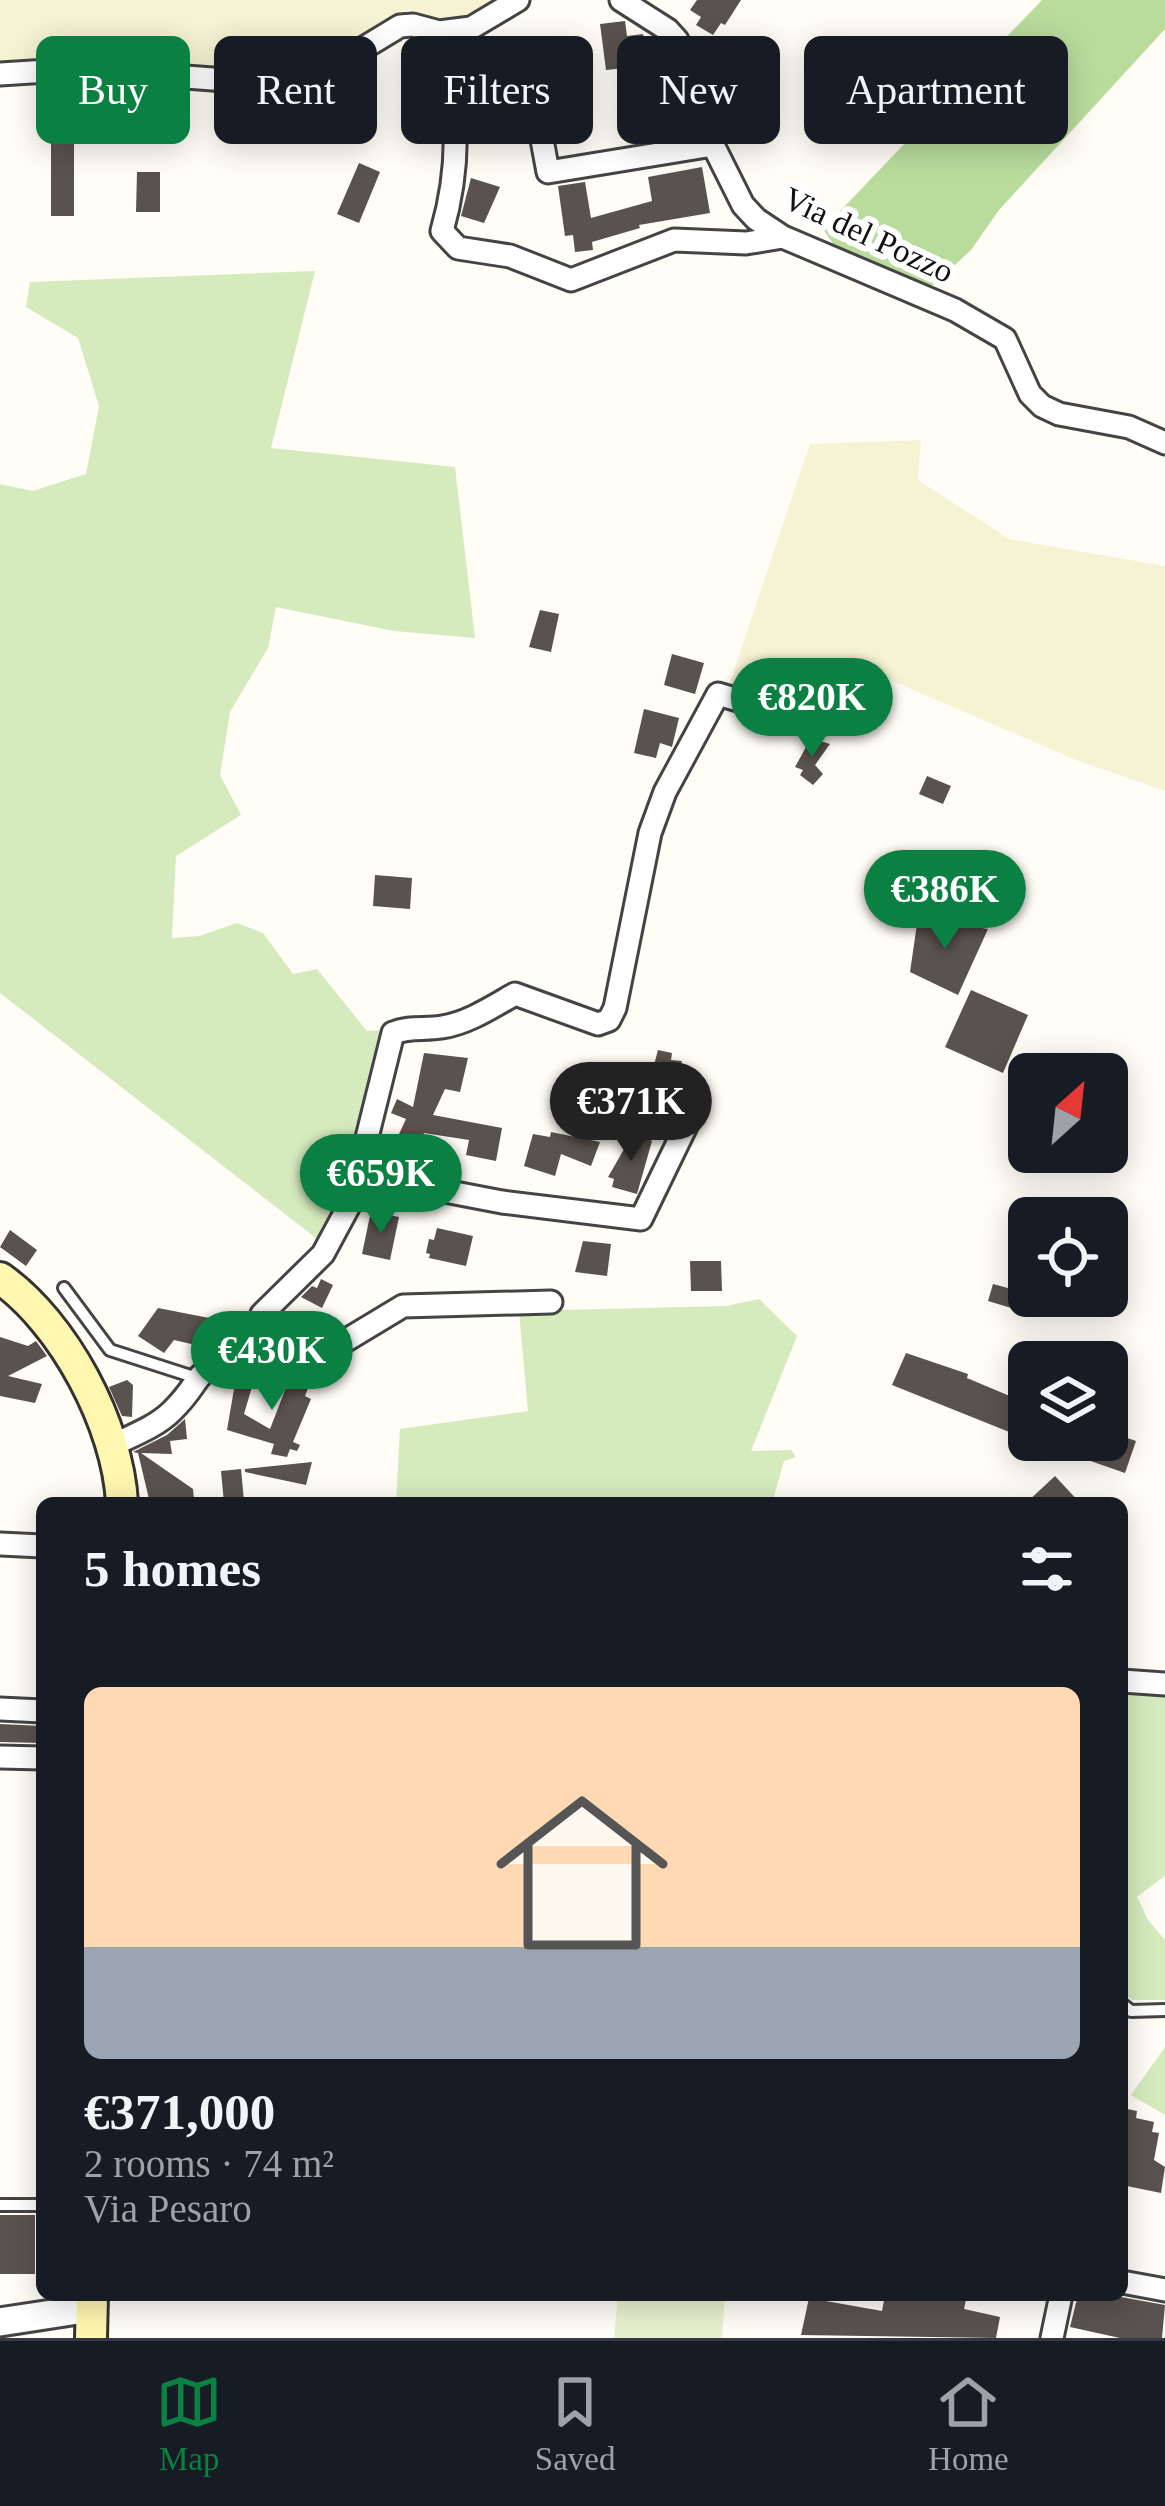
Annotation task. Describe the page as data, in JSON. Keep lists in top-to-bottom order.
{
  "streets": {
    "street": ["Via del Pozzo"]
  },
  "north": "top right",
  "page": {
    "chip": [
      "Buy",
      "Rent",
      "Filters",
      "New",
      "Apartment"
    ],
    "price": [
      "€820K",
      "€386K",
      "€371K",
      "€659K",
      "€430K"
    ],
    "heading": "5 homes",
    "list": [
      {
        "name": "€371,000",
        "note": "2 rooms · 74 m² · Via Pesaro"
      }
    ],
    "tabs": ["Map", "Saved", "Home"]
  }
}
